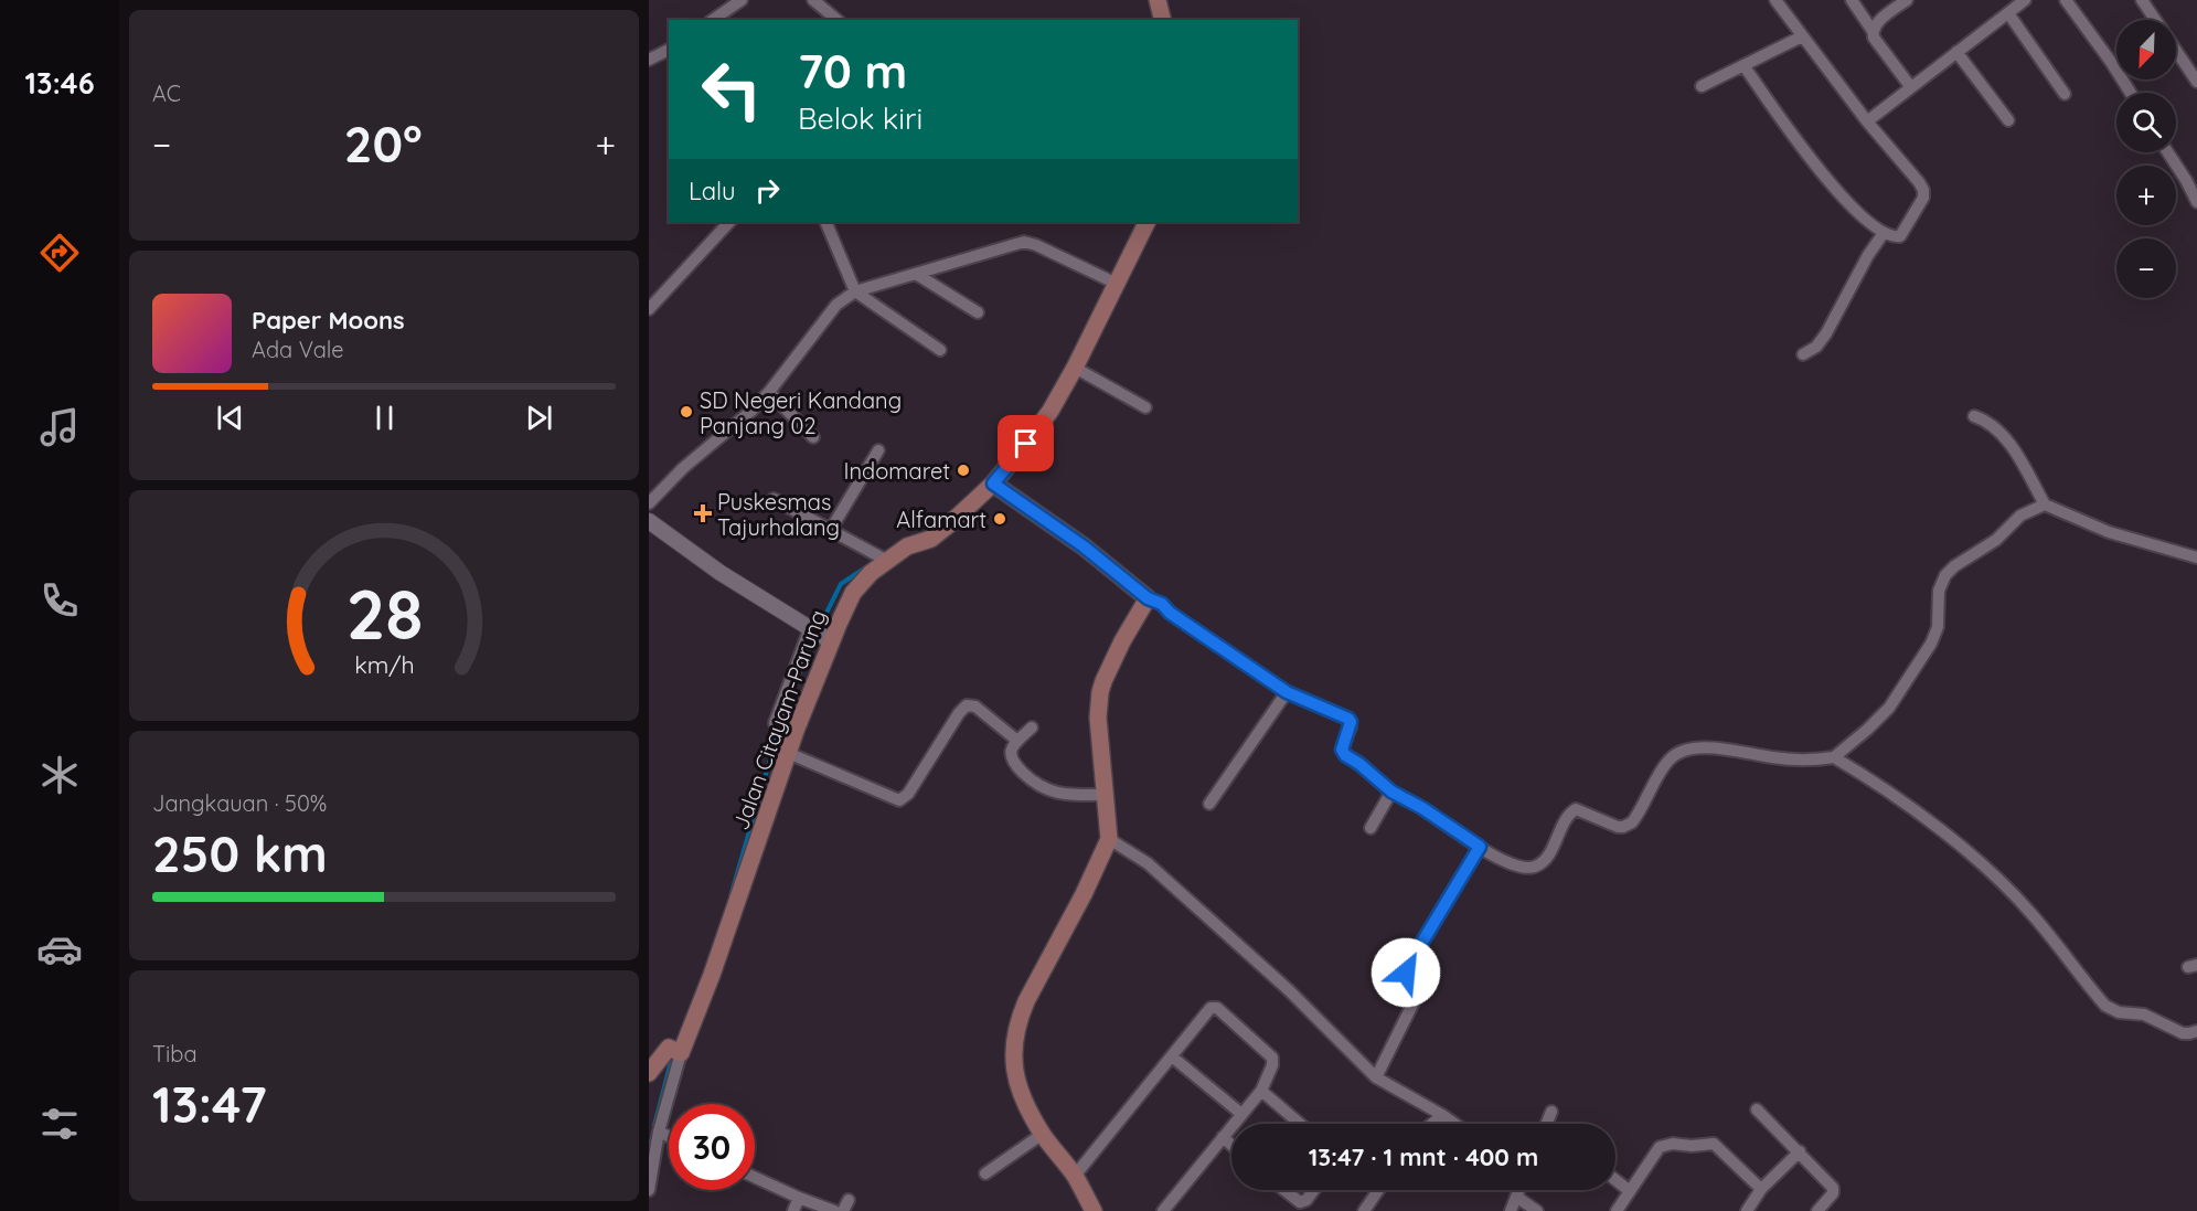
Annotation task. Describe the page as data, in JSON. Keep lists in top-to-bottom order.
{
  "streets": {
    "main road": ["Jalan Citayam-Parung"]
  },
  "places": {
    "other": ["SD Negeri Kandang Panjang 02", "Indomaret", "Alfamart"],
    "health": ["Puskesmas Tajurhalang"]
  },
  "north": "bottom left",
  "page": {
    "tabs": "13:46",
    "tile": [
      "AC",
      ["Jangkauan · 50%", "250 km"],
      ["Tiba", "13:47"]
    ],
    "map_buttons": ["+", "−"],
    "turn": ["70 m", "Belok kiri"],
    "heat": ["−", "20°", "+"],
    "then": "Lalu",
    "song": ["Paper Moons", "Ada Vale"],
    "limit": "30",
    "trip": "13:47 · 1 mnt · 400 m",
    "gauge": ["28", "km/h"]
  }
}
